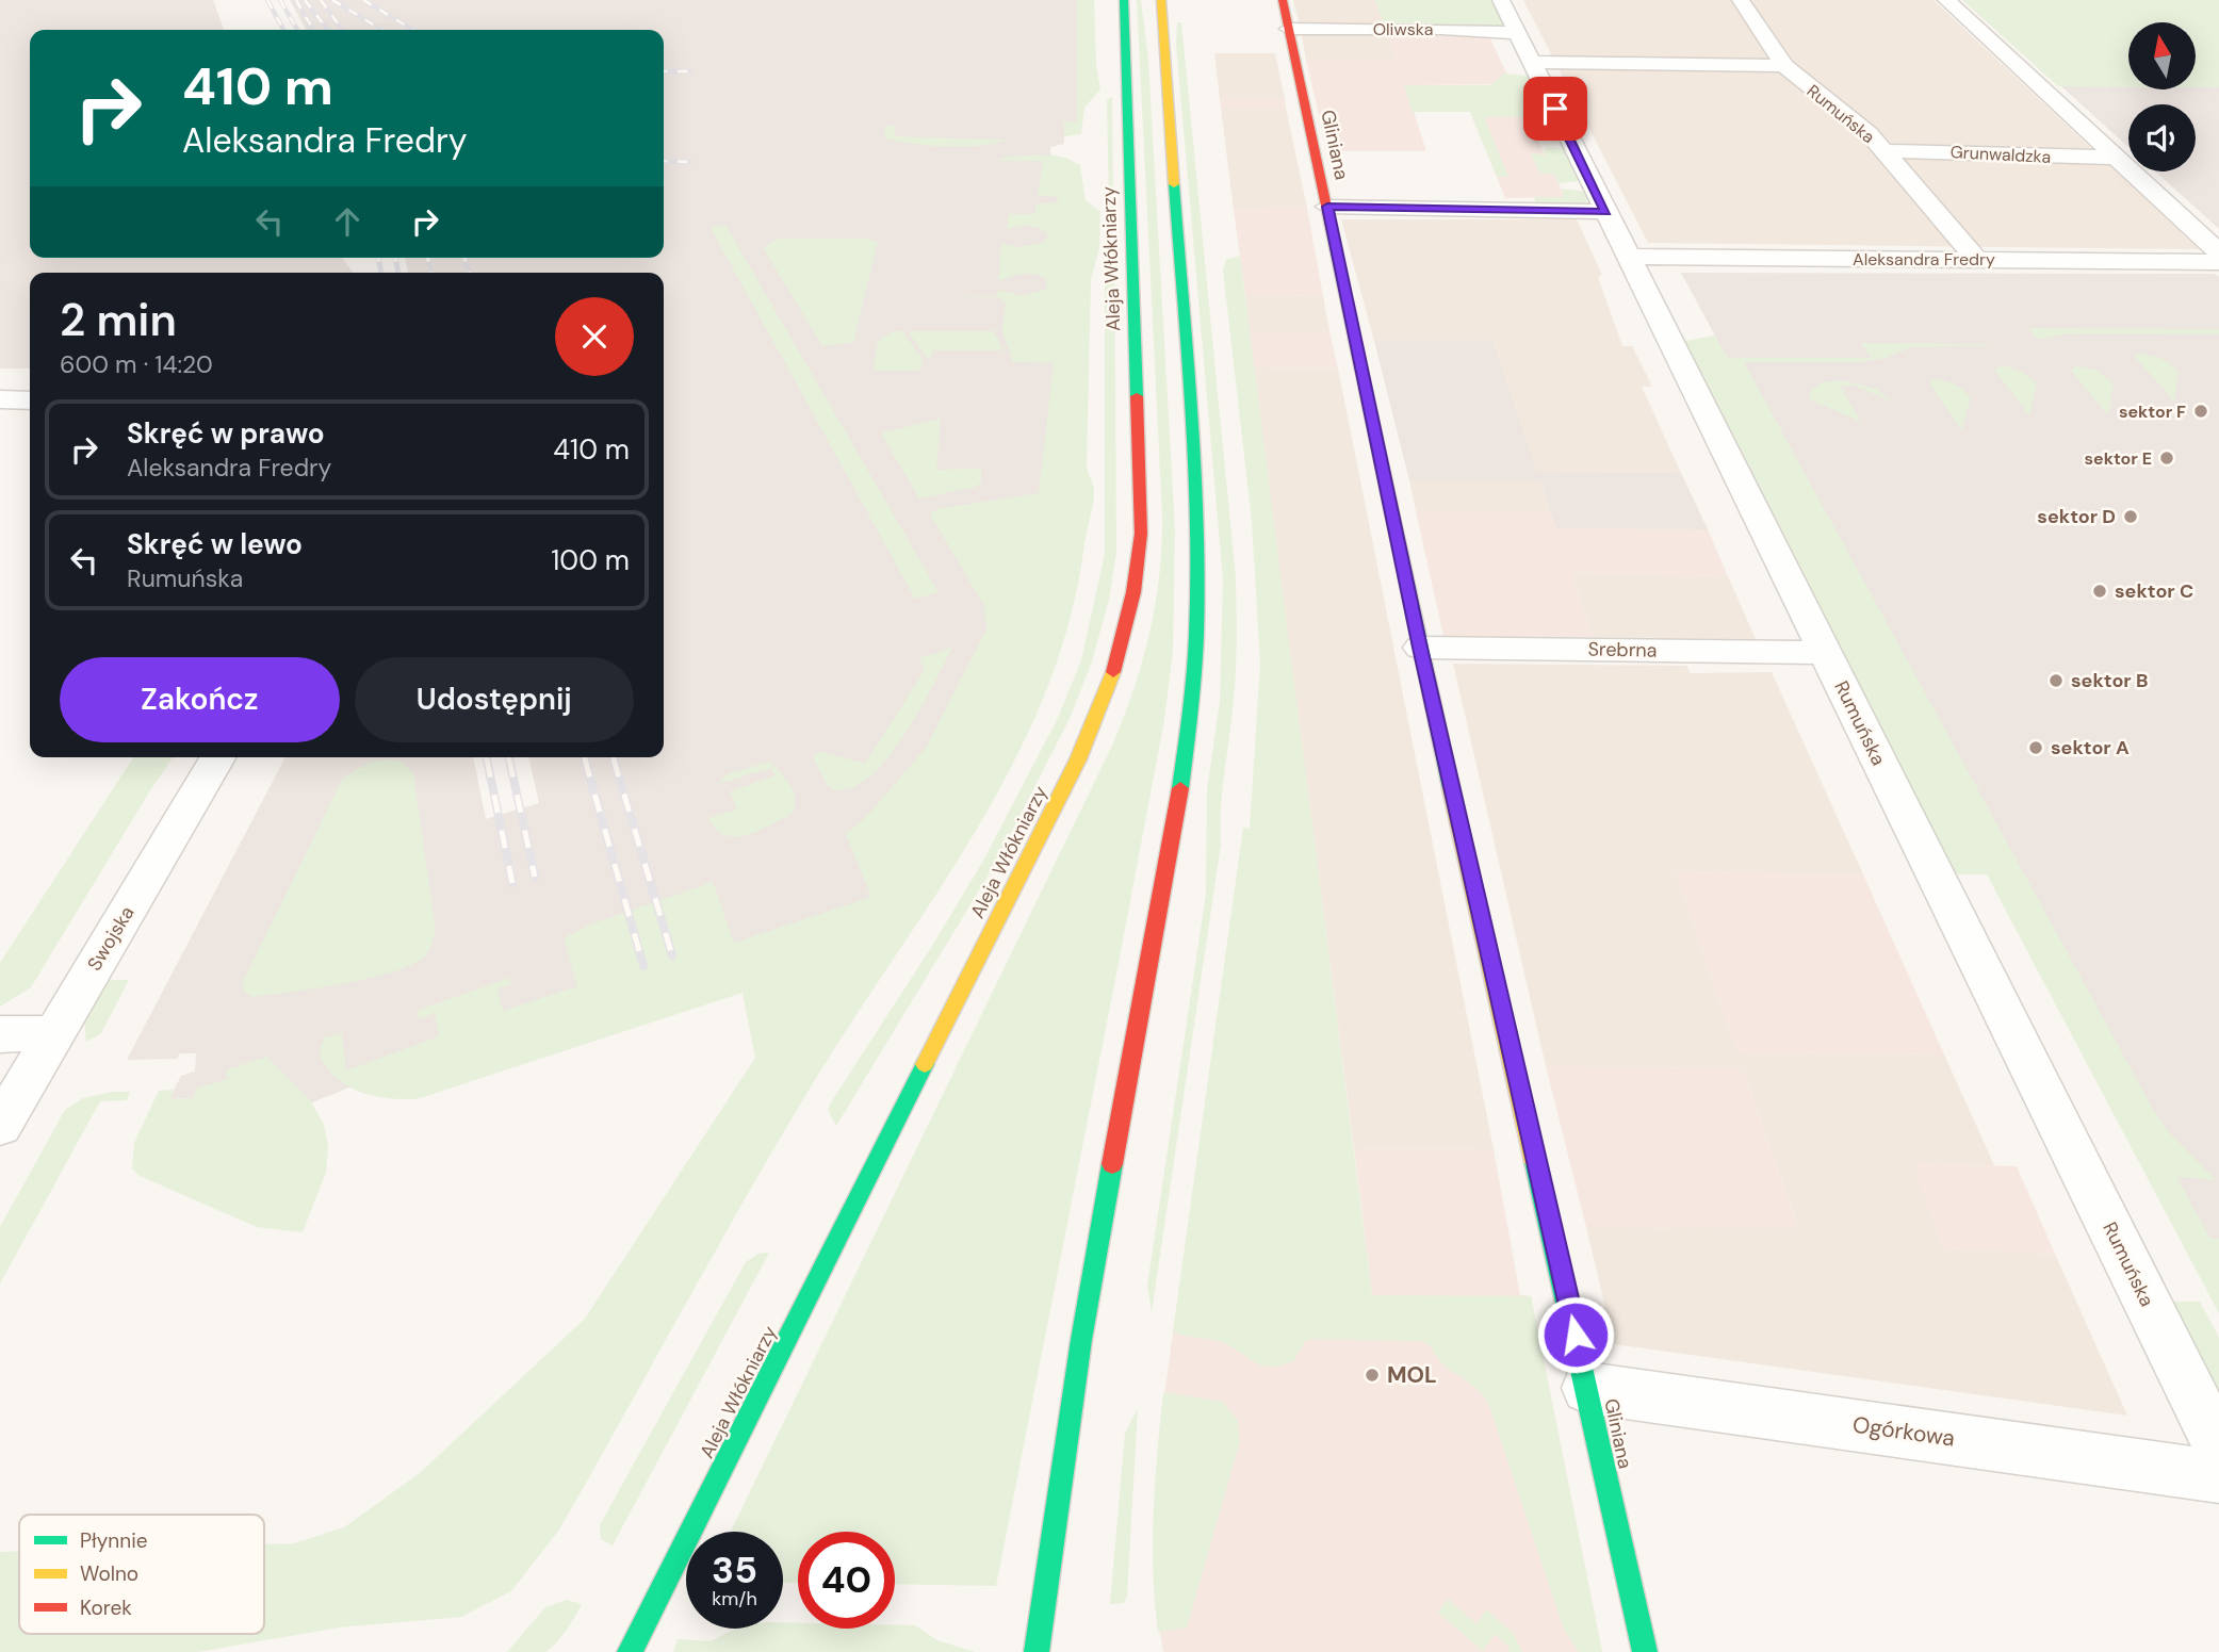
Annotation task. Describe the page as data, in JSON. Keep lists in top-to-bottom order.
{
  "streets": {
    "main road": ["Gliniana", "Aleja Włókniarzy"],
    "street": [
      "Oliwska",
      "Rumuńska",
      "Grunwaldzka",
      "Aleksandra Fredry",
      "Srebrna",
      "Swojska",
      "Ogórkowa"
    ]
  },
  "crossings": [
    ["Oliwska", "Rumuńska"],
    ["Oliwska", "Gliniana"],
    ["Rumuńska", "Grunwaldzka"],
    ["Rumuńska", "Aleksandra Fredry"],
    ["Rumuńska", "Srebrna"],
    ["Gliniana", "Srebrna"],
    ["Gliniana", "Ogórkowa"]
  ],
  "places": [
    "sektor F",
    "sektor E",
    "sektor D",
    "sektor C",
    "sektor B",
    "sektor A",
    "MOL"
  ],
  "legend": ["Płynnie", "Wolno", "Korek"],
  "north": "top",
  "page": {
    "turn": ["410 m", "Aleksandra Fredry"],
    "heading": ["2 min", "600 m · 14:20"],
    "list": [
      {
        "name": "Skręć w prawo",
        "note": "Aleksandra Fredry",
        "value": "410 m"
      },
      {
        "name": "Skręć w lewo",
        "note": "Rumuńska",
        "value": "100 m"
      }
    ],
    "buttons": ["Zakończ", "Udostępnij"],
    "speed": "35 km/h",
    "limit": "40"
  }
}
